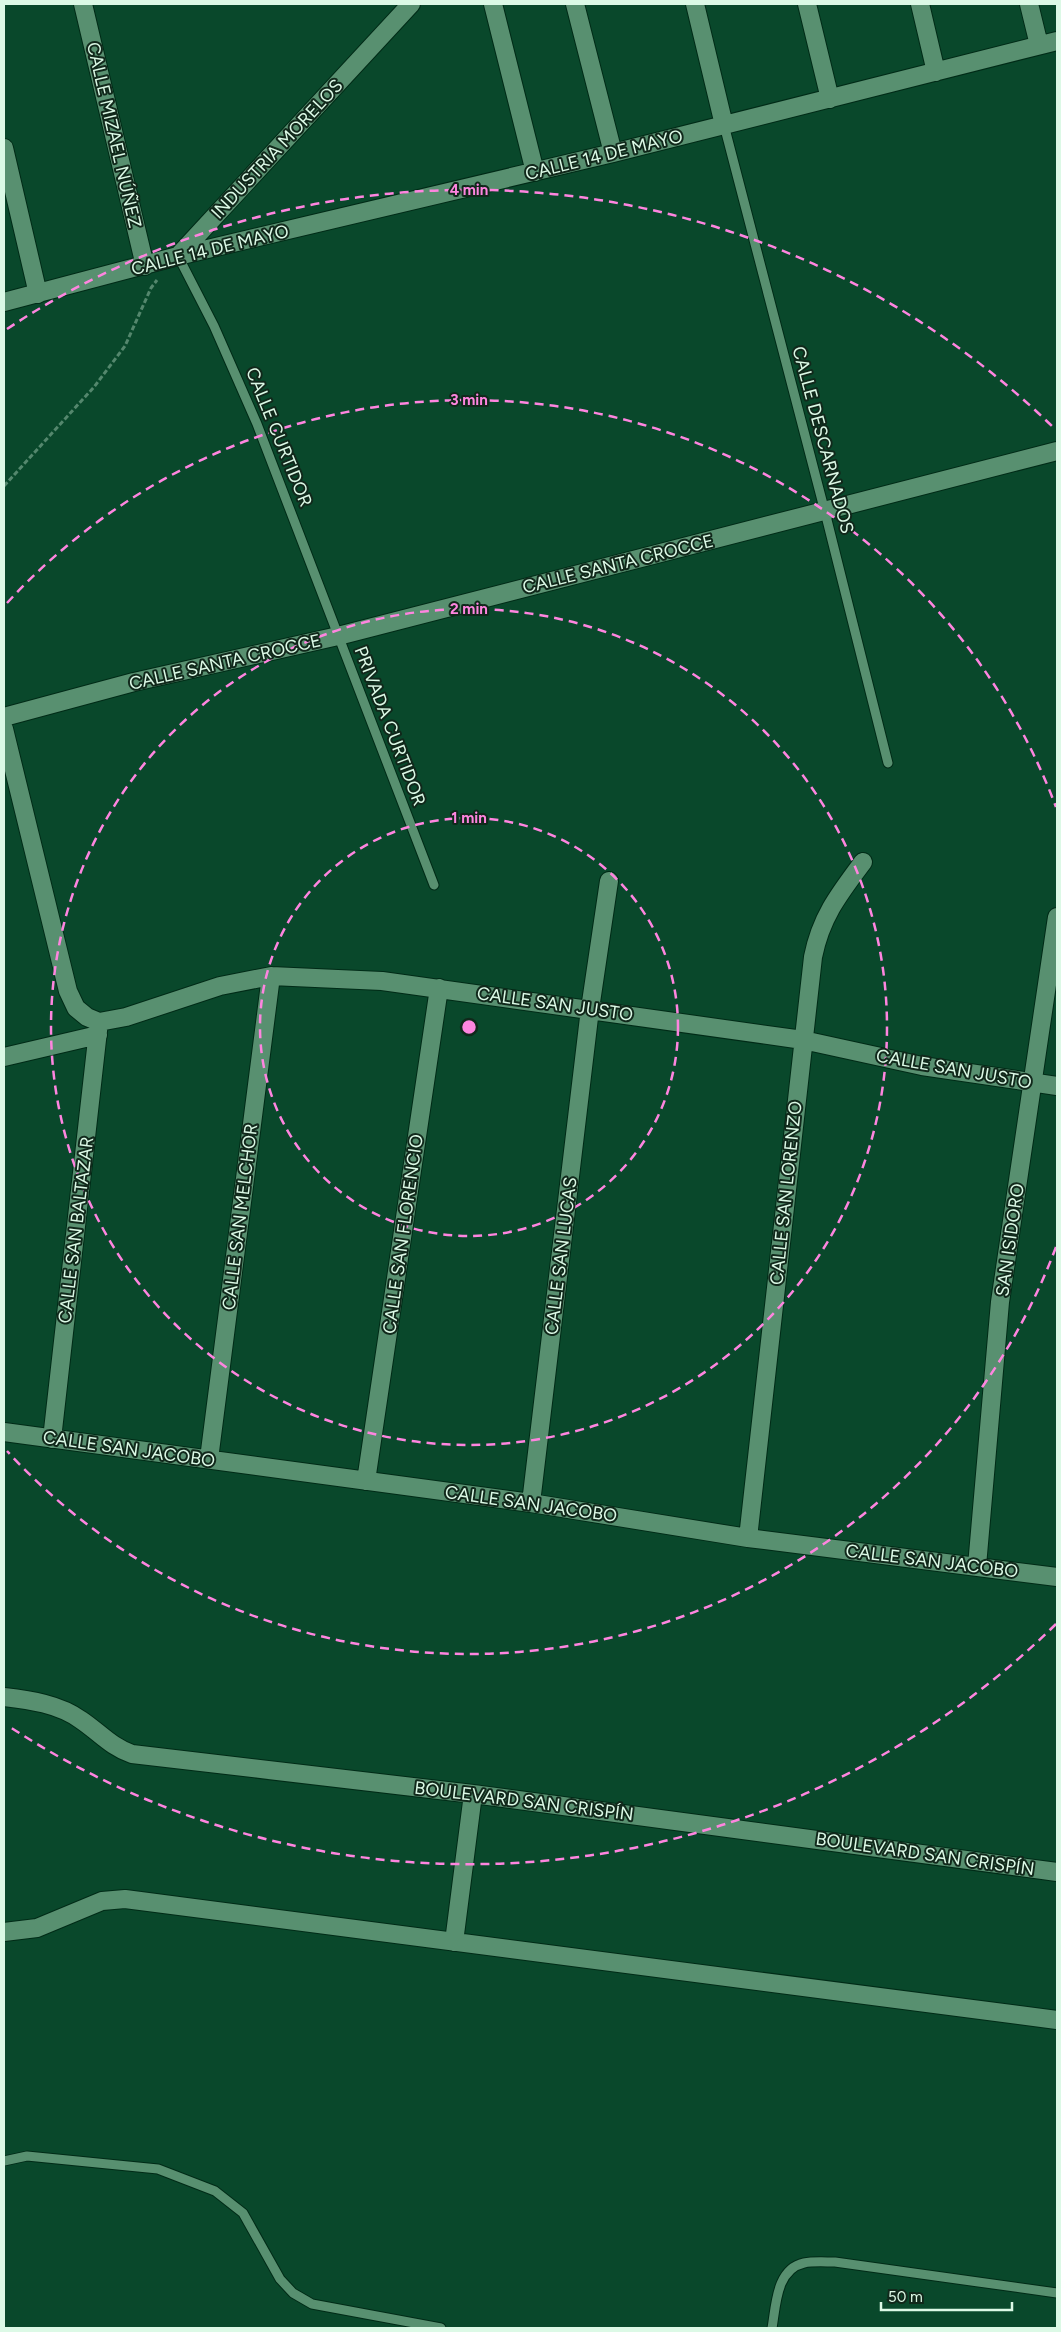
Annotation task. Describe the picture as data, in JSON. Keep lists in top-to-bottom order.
{
  "streets": {
    "street": [
      "CALLE MIZAEL NÚÑEZ",
      "INDUSTRIA MORELOS",
      "CALLE 14 DE MAYO",
      "CALLE SANTA CROCCE",
      "CALLE SAN JUSTO",
      "CALLE SAN LORENZO",
      "CALLE SAN MELCHOR",
      "CALLE SAN BALTAZAR",
      "CALLE SAN FLORENCIO",
      "SAN ISIDORO",
      "CALLE SAN LUCAS",
      "CALLE SAN JACOBO",
      "BOULEVARD SAN CRISPÍN"
    ],
    "lane": ["CALLE CURTIDOR", "CALLE DESCARNADOS", "PRIVADA CURTIDOR"]
  },
  "crossings": [
    ["CALLE MIZAEL NÚÑEZ", "CALLE 14 DE MAYO"],
    ["INDUSTRIA MORELOS", "CALLE 14 DE MAYO"],
    ["INDUSTRIA MORELOS", "CALLE CURTIDOR"],
    ["CALLE 14 DE MAYO", "CALLE CURTIDOR"],
    ["CALLE 14 DE MAYO", "CALLE DESCARNADOS"],
    ["CALLE CURTIDOR", "CALLE SANTA CROCCE"],
    ["CALLE CURTIDOR", "PRIVADA CURTIDOR"],
    ["CALLE DESCARNADOS", "CALLE SANTA CROCCE"],
    ["CALLE SANTA CROCCE", "PRIVADA CURTIDOR"],
    ["CALLE SAN JUSTO", "CALLE SAN LORENZO"],
    ["CALLE SAN JUSTO", "CALLE SAN MELCHOR"],
    ["CALLE SAN JUSTO", "CALLE SAN BALTAZAR"],
    ["CALLE SAN JUSTO", "CALLE SAN FLORENCIO"],
    ["CALLE SAN JUSTO", "SAN ISIDORO"],
    ["CALLE SAN JUSTO", "CALLE SAN LUCAS"],
    ["CALLE SAN LORENZO", "CALLE SAN JACOBO"],
    ["CALLE SAN MELCHOR", "CALLE SAN JACOBO"],
    ["CALLE SAN BALTAZAR", "CALLE SAN JACOBO"],
    ["CALLE SAN FLORENCIO", "CALLE SAN JACOBO"],
    ["SAN ISIDORO", "CALLE SAN JACOBO"],
    ["CALLE SAN LUCAS", "CALLE SAN JACOBO"]
  ],
  "scale_bar": "50 m",
  "rings": [
    "4 min",
    "3 min",
    "2 min",
    "1 min"
  ]
}
